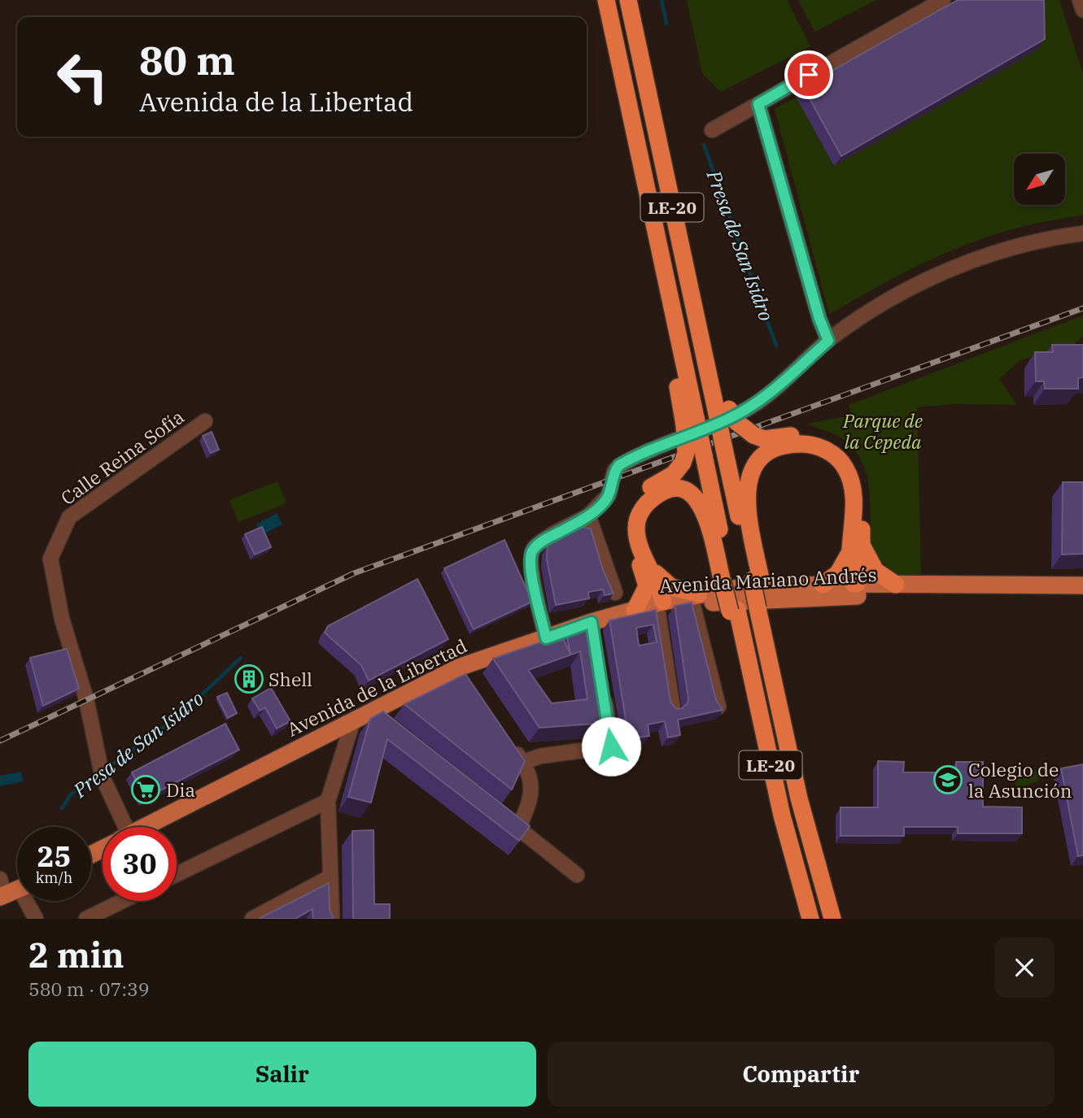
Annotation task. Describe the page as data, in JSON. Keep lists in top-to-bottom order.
{
  "streets": {
    "highway": ["LE-20"],
    "main road": ["Avenida Mariano Andrés", "Avenida de la Libertad"],
    "street": ["Calle Reina Sofía"]
  },
  "crossings": [
    ["LE-20", "Avenida Mariano Andrés"],
    ["Avenida Mariano Andrés", "Avenida de la Libertad"]
  ],
  "water": ["Presa de San Isidro"],
  "parks": ["Parque de la Cepeda"],
  "places": {
    "building": ["Shell"],
    "school or university": ["Colegio de la Asunción"],
    "supermarket": ["Dia"]
  },
  "north": "bottom left",
  "page": {
    "turn": ["80 m", "Avenida de la Libertad"],
    "speed": "25 km/h",
    "limit": "30",
    "heading": ["2 min", "580 m · 07:39"],
    "buttons": ["Salir", "Compartir"]
  }
}
